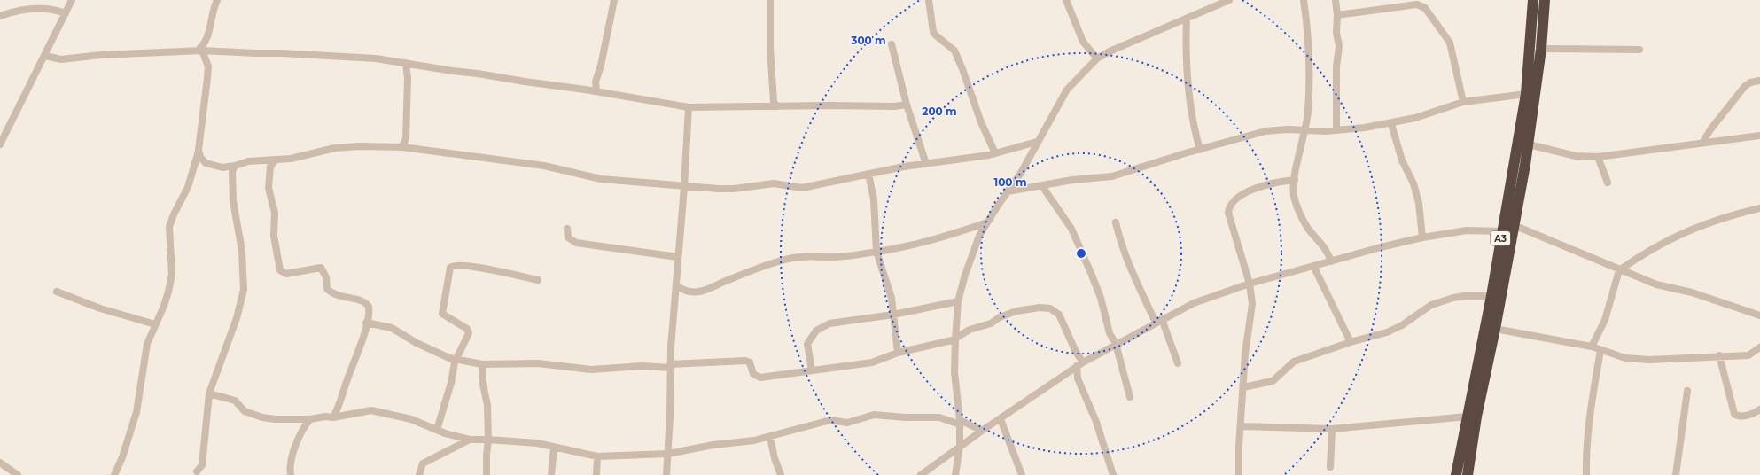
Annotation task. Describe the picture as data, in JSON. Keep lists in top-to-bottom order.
{
  "streets": {
    "highway": ["A3"]
  },
  "rings": ["300 m", "200 m", "100 m"]
}
